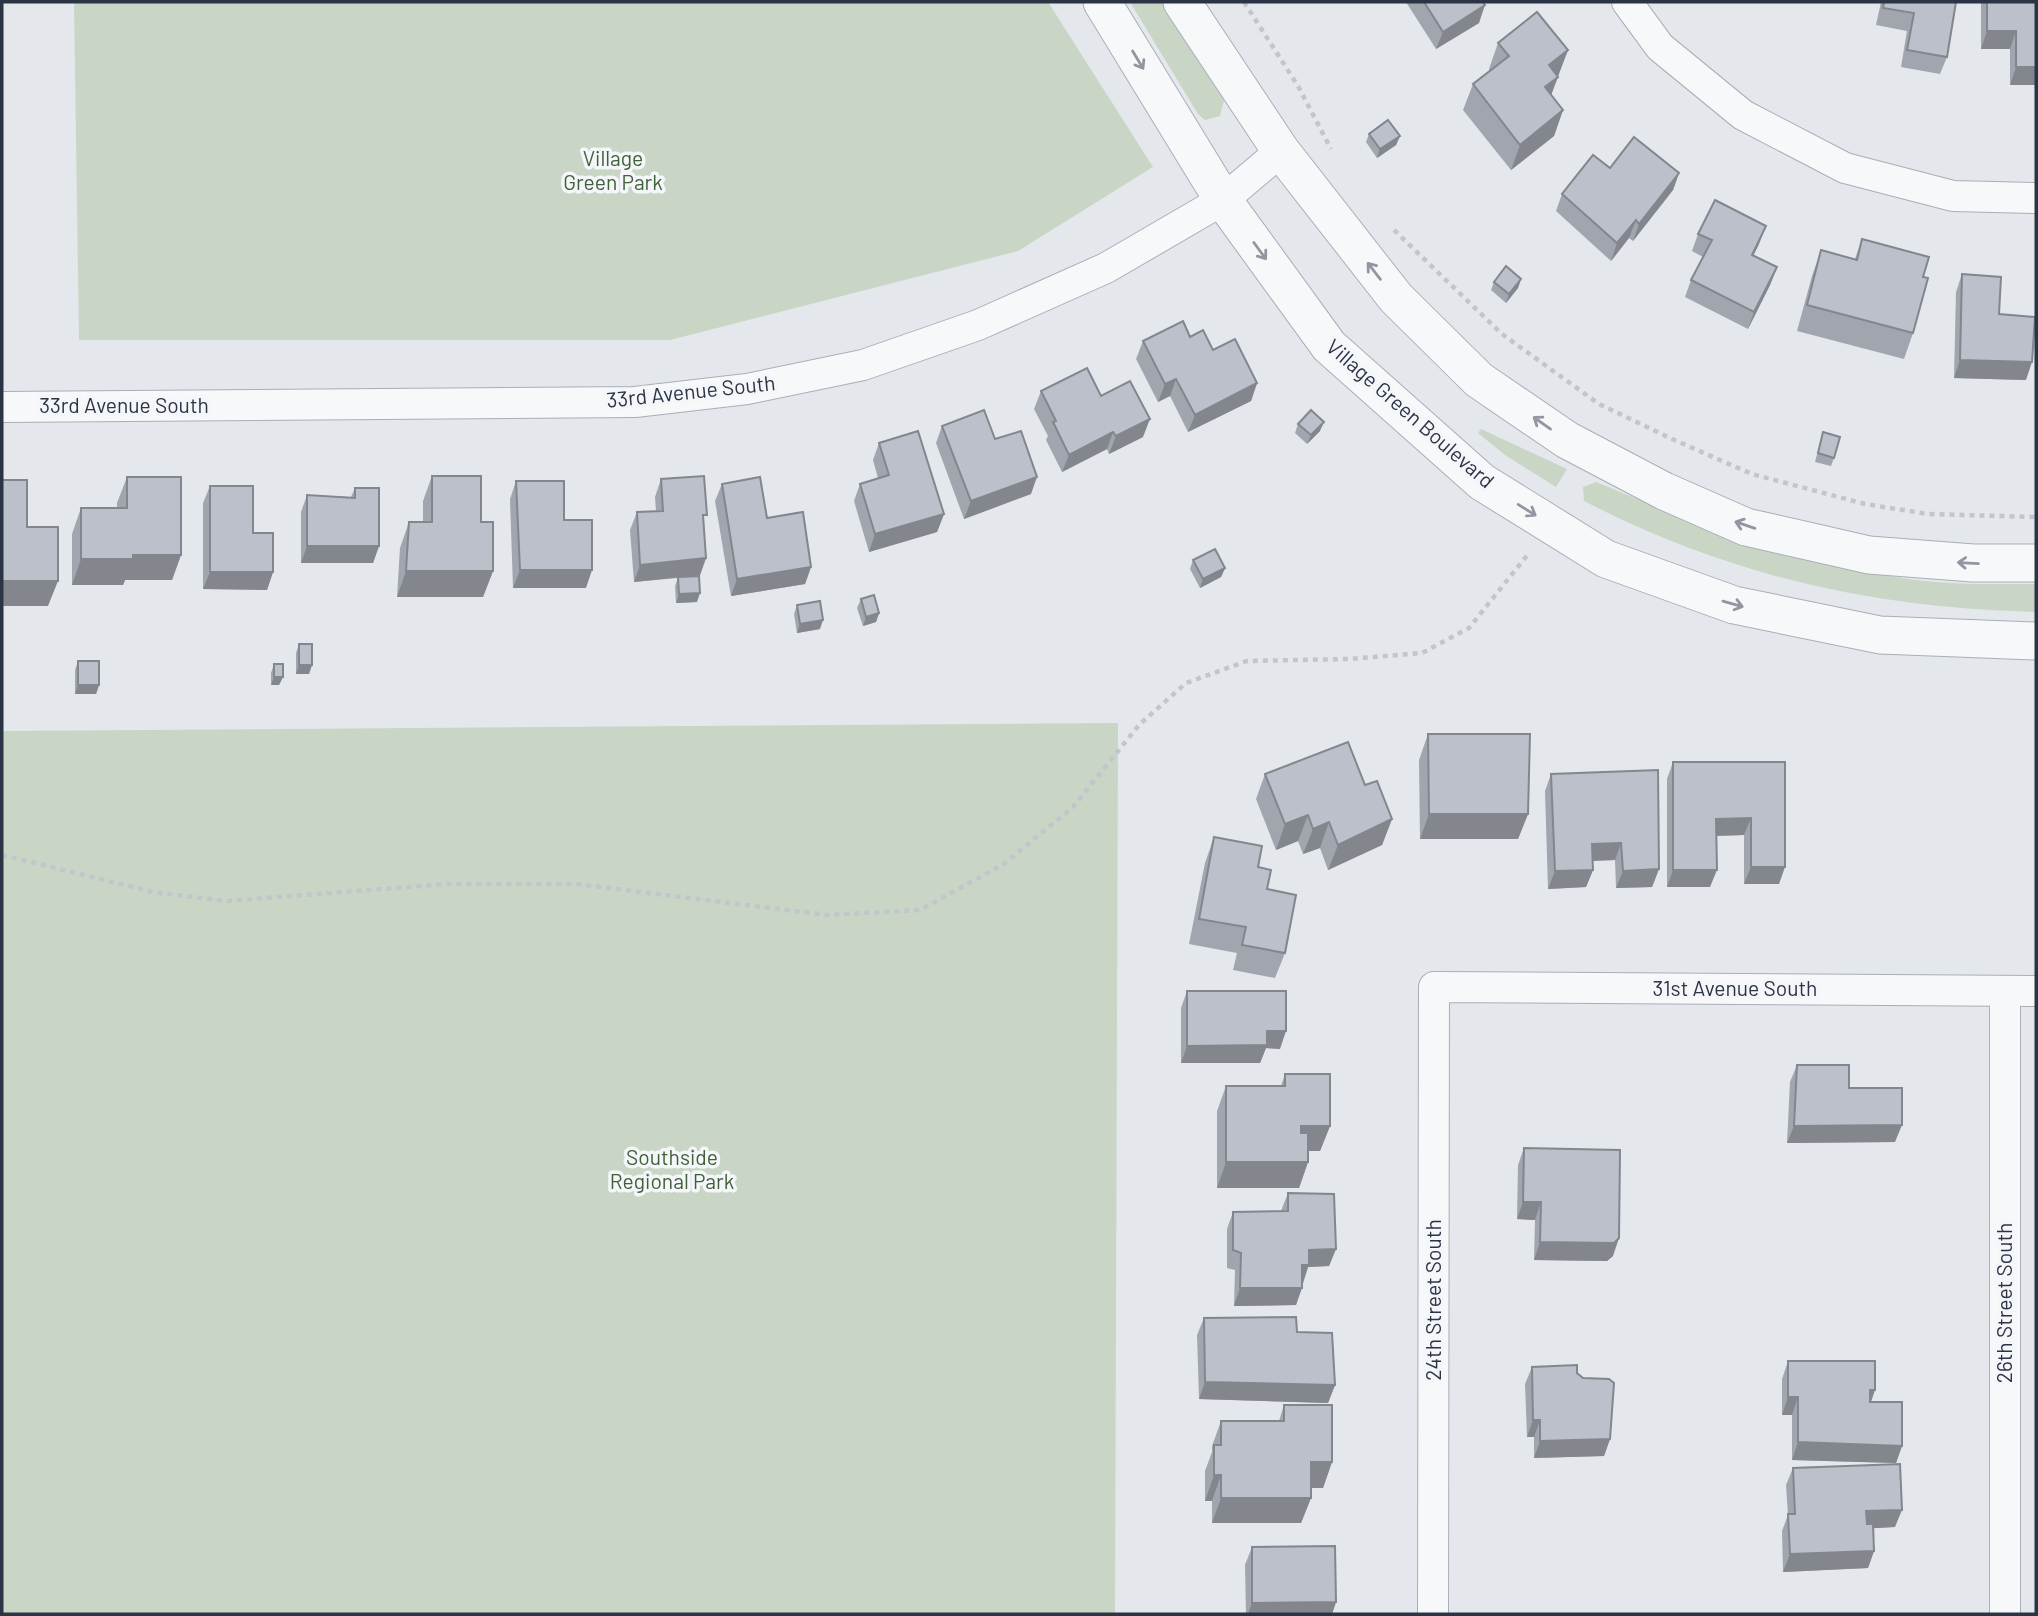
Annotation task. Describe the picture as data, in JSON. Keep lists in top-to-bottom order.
{
  "streets": {
    "street": [
      "33rd Avenue South",
      "Village Green Boulevard",
      "31st Avenue South",
      "24th Street South",
      "26th Street South"
    ]
  },
  "crossings": [
    ["33rd Avenue South", "Village Green Boulevard"],
    ["31st Avenue South", "24th Street South"],
    ["31st Avenue South", "26th Street South"]
  ],
  "parks": ["Village Green Park", "Southside Regional Park"]
}
